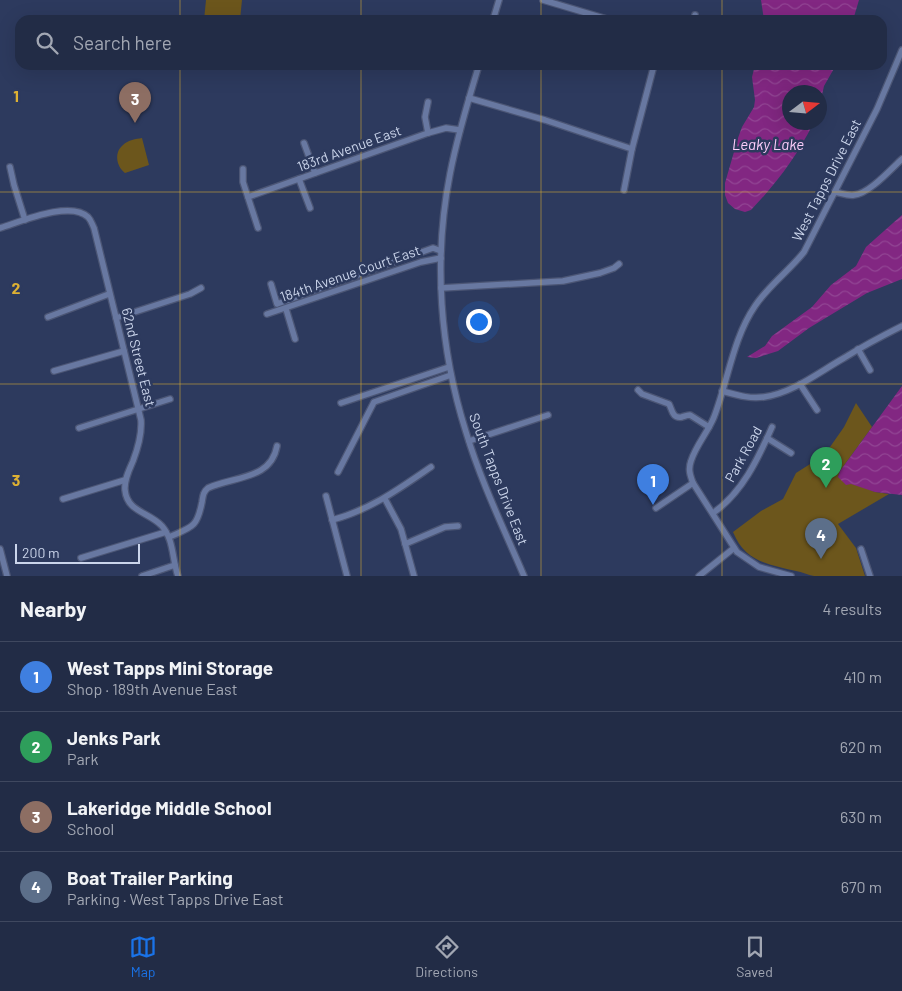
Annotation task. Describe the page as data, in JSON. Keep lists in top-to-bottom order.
{
  "streets": {
    "street": [
      "183rd Avenue East",
      "West Tapps Drive East",
      "184th Avenue Court East",
      "62nd Street East",
      "Park Road",
      "South Tapps Drive East"
    ]
  },
  "crossings": [
    ["183rd Avenue East", "South Tapps Drive East"],
    ["184th Avenue Court East", "South Tapps Drive East"]
  ],
  "water": ["Leaky Lake"],
  "scale_bar": "200 m",
  "north": "right",
  "page": {
    "search": "Search here",
    "pins": [
      "3",
      "2",
      "1",
      "4"
    ],
    "scale": "200 m",
    "heading": ["Nearby", "4 results"],
    "list": [
      {
        "mark": "1",
        "name": "West Tapps Mini Storage",
        "note": "Shop · 189th Avenue East",
        "value": "410 m"
      },
      {
        "mark": "2",
        "name": "Jenks Park",
        "note": "Park",
        "value": "620 m"
      },
      {
        "mark": "3",
        "name": "Lakeridge Middle School",
        "note": "School",
        "value": "630 m"
      },
      {
        "mark": "4",
        "name": "Boat Trailer Parking",
        "note": "Parking · West Tapps Drive East",
        "value": "670 m"
      }
    ],
    "nav": ["Map", "Directions", "Saved"]
  },
  "grid": {
    "rows": ["1", "2", "3"]
  }
}
